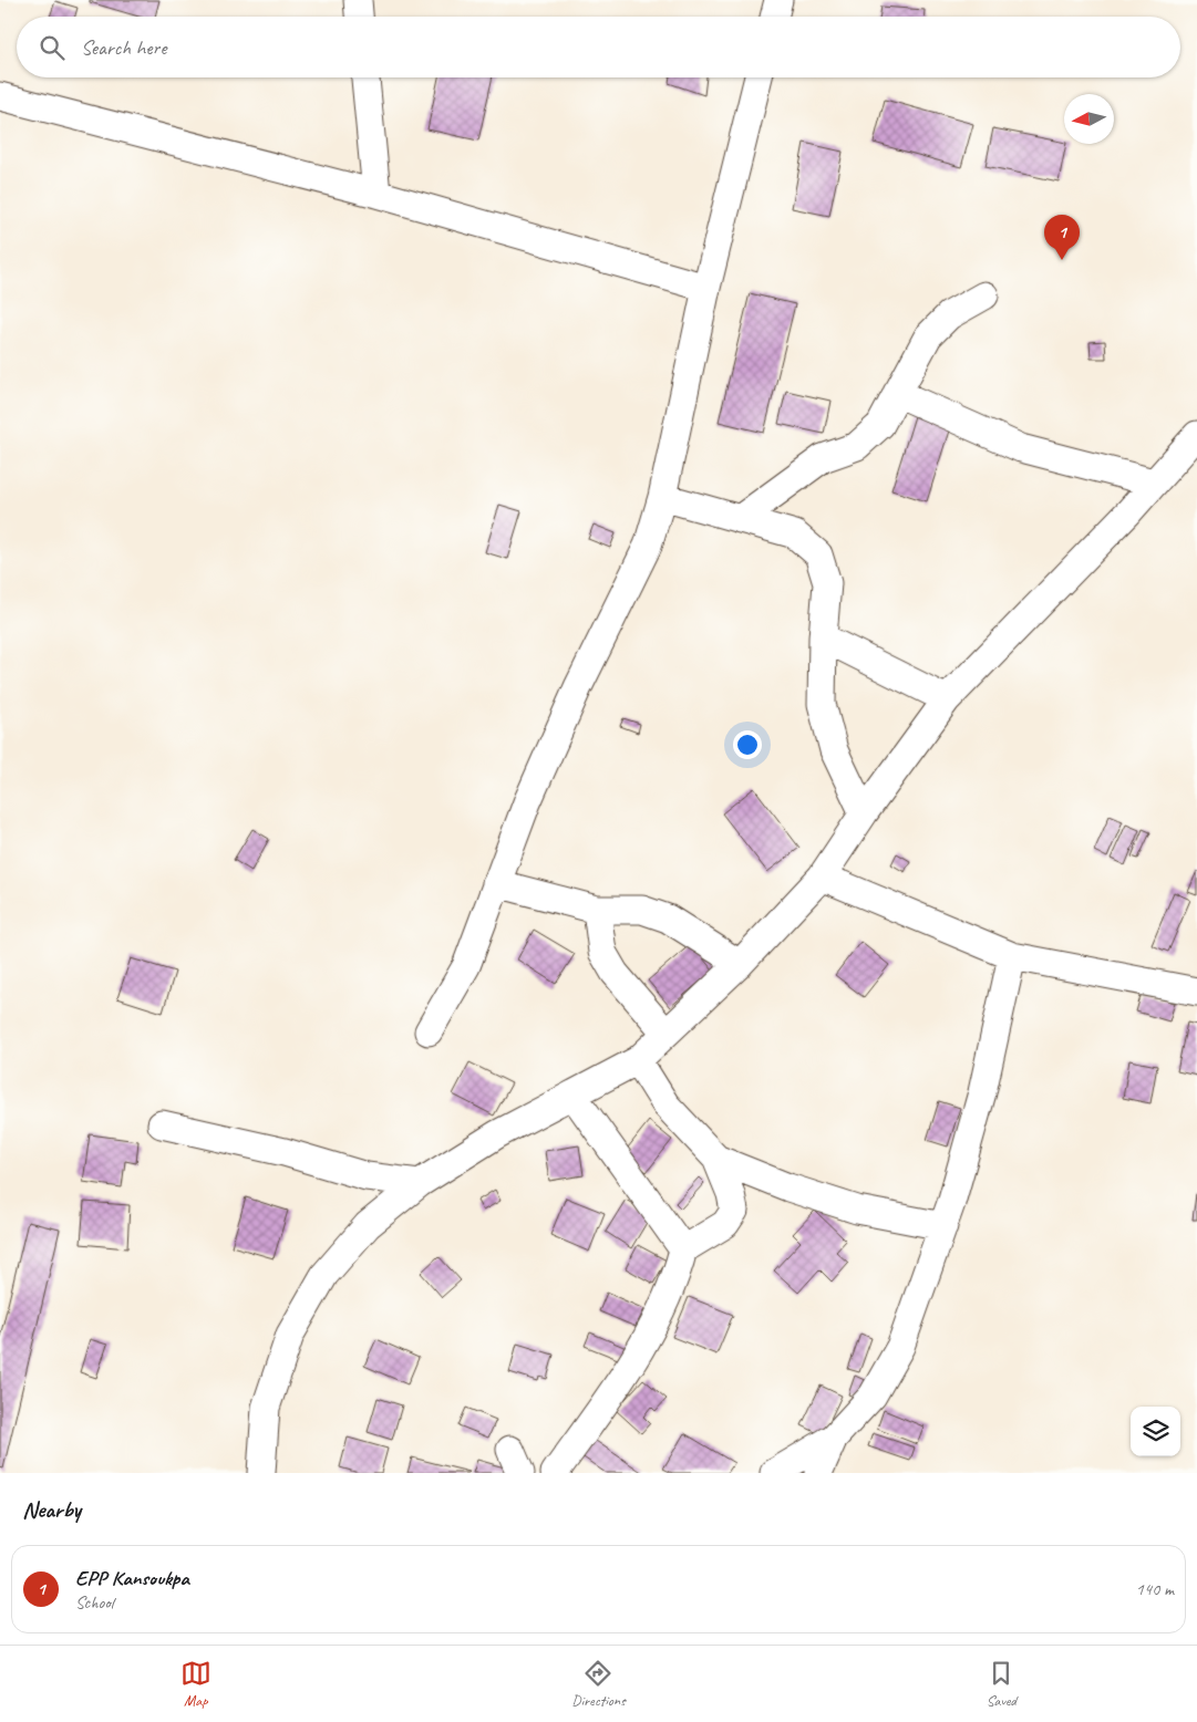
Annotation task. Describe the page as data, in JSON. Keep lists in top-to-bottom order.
{
  "north": "left",
  "page": {
    "search": "Search here",
    "pins": "1",
    "heading": "Nearby",
    "list": [
      {
        "mark": "1",
        "name": "EPP Kansoukpa",
        "note": "School",
        "value": "140 m"
      }
    ],
    "nav": ["Map", "Directions", "Saved"]
  }
}
